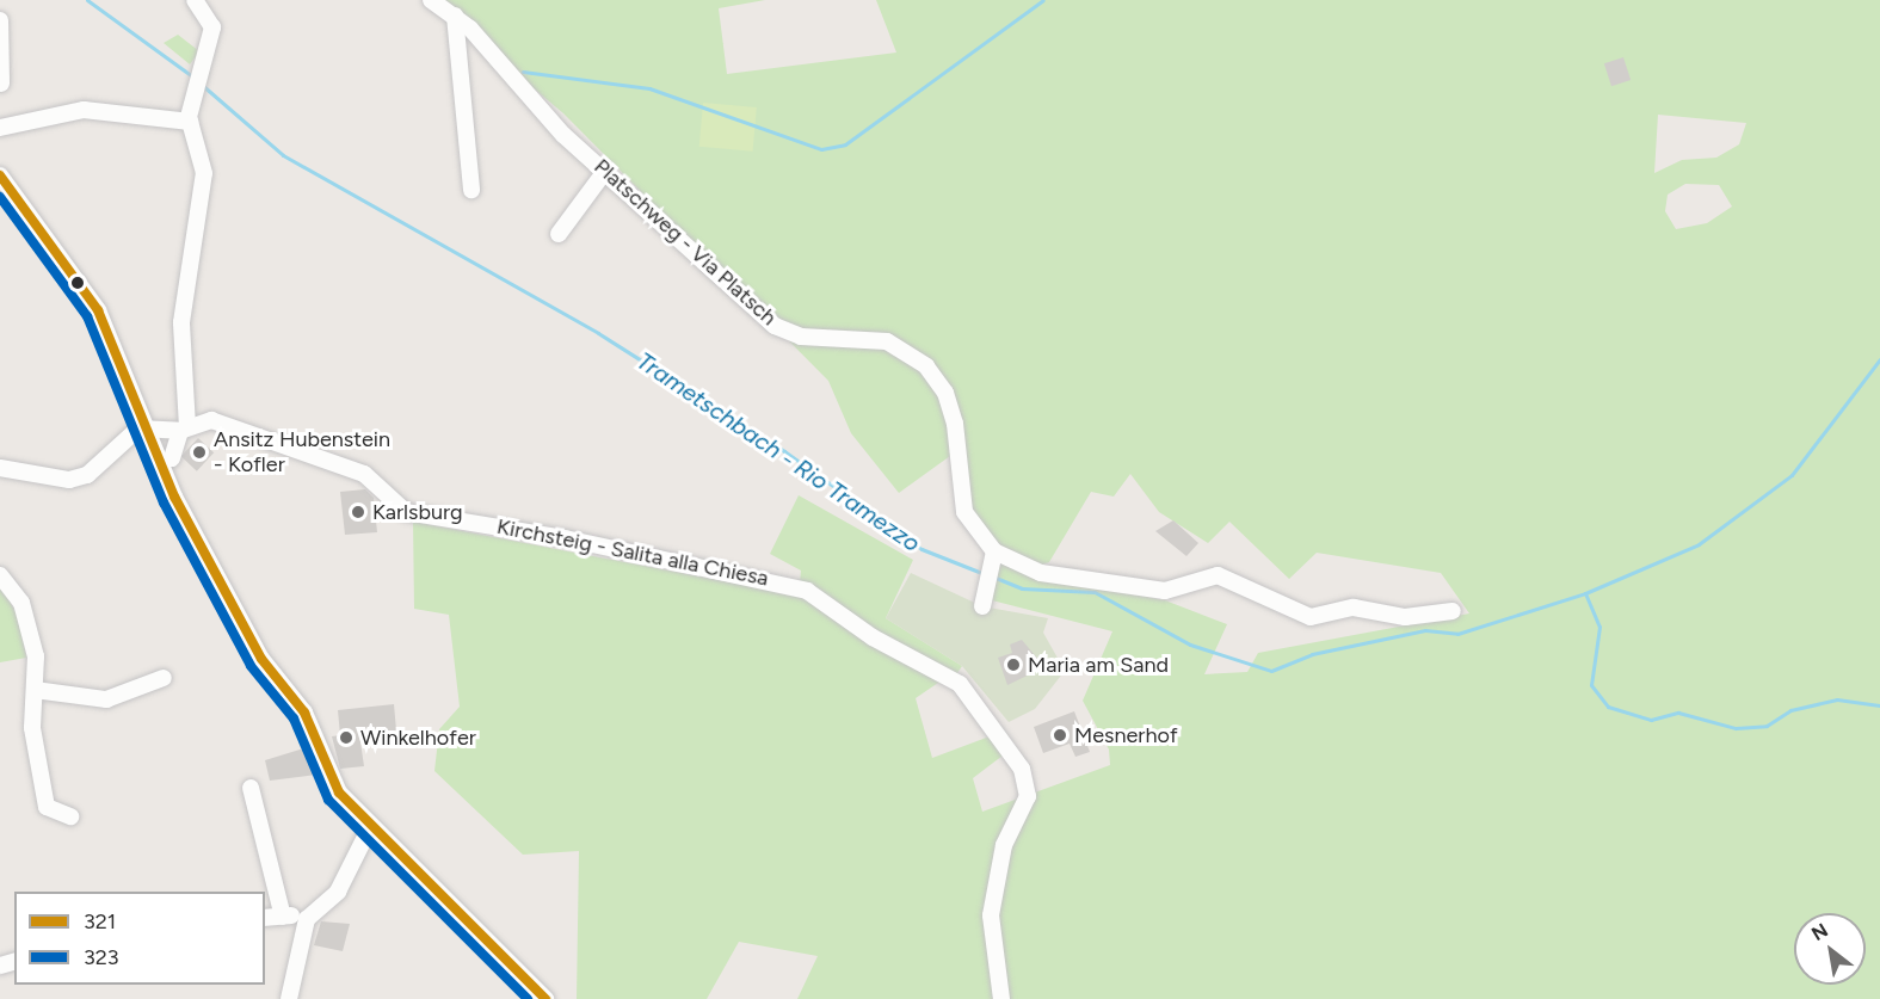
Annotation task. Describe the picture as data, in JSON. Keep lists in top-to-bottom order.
{
  "streets": {
    "street": ["Platschweg - Via Platsch", "Kirchsteig - Salita alla Chiesa"]
  },
  "water": ["Trametschbach - Rio Tramezzo"],
  "places": [
    "Ansitz Hubenstein - Kofler",
    "Karlsburg",
    "Maria am Sand",
    "Mesnerhof",
    "Winkelhofer"
  ],
  "lines": ["transit line 321", "transit line 323"],
  "legend": ["321", "323"],
  "north": "top left"
}
